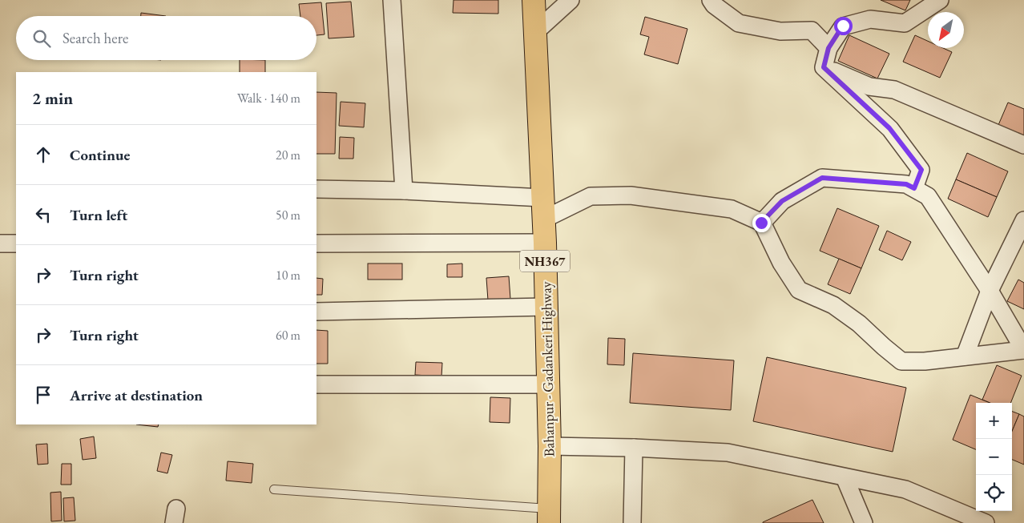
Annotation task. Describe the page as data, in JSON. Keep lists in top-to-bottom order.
{
  "streets": {
    "highway": ["NH367", "Bahanpur - Gadankeri Highway"]
  },
  "north": "bottom left",
  "page": {
    "search": "Search here",
    "heading": ["2 min", "Walk · 140 m"],
    "list": [
      ["Continue", "20 m"],
      ["Turn left", "50 m"],
      ["Turn right", "10 m"],
      ["Turn right", "60 m"],
      "Arrive at destination"
    ],
    "map_buttons": ["+", "−"]
  }
}
